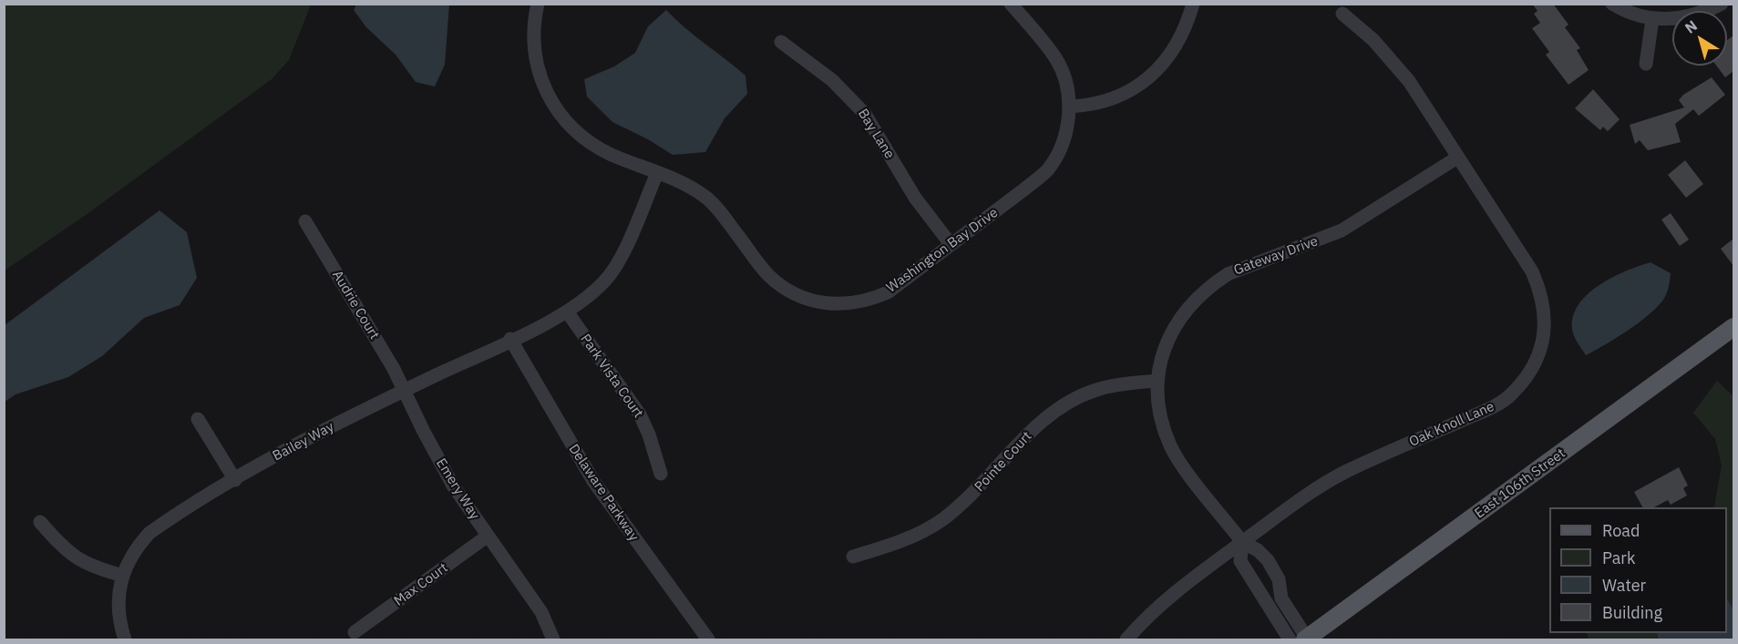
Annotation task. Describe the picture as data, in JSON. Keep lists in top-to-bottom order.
{
  "streets": {
    "main road": ["East 106th Street"],
    "street": [
      "Bay Lane",
      "Washington Bay Drive",
      "Gateway Drive",
      "Audrie Court",
      "Park Vista Court",
      "Oak Knoll Lane",
      "Bailey Way",
      "Pointe Court",
      "Emery Way",
      "Delaware Parkway",
      "Max Court"
    ]
  },
  "crossings": [
    ["Bay Lane", "Washington Bay Drive"],
    ["Washington Bay Drive", "Bailey Way"],
    ["Gateway Drive", "Oak Knoll Lane"],
    ["Gateway Drive", "Pointe Court"],
    ["Gateway Drive", "East 106th Street"],
    ["Audrie Court", "Bailey Way"],
    ["Audrie Court", "Emery Way"],
    ["Park Vista Court", "Bailey Way"],
    ["Bailey Way", "Emery Way"],
    ["Bailey Way", "Delaware Parkway"],
    ["Emery Way", "Max Court"]
  ],
  "legend": [
    "Road",
    "Park",
    "Water",
    "Building"
  ],
  "north": "top left"
}
